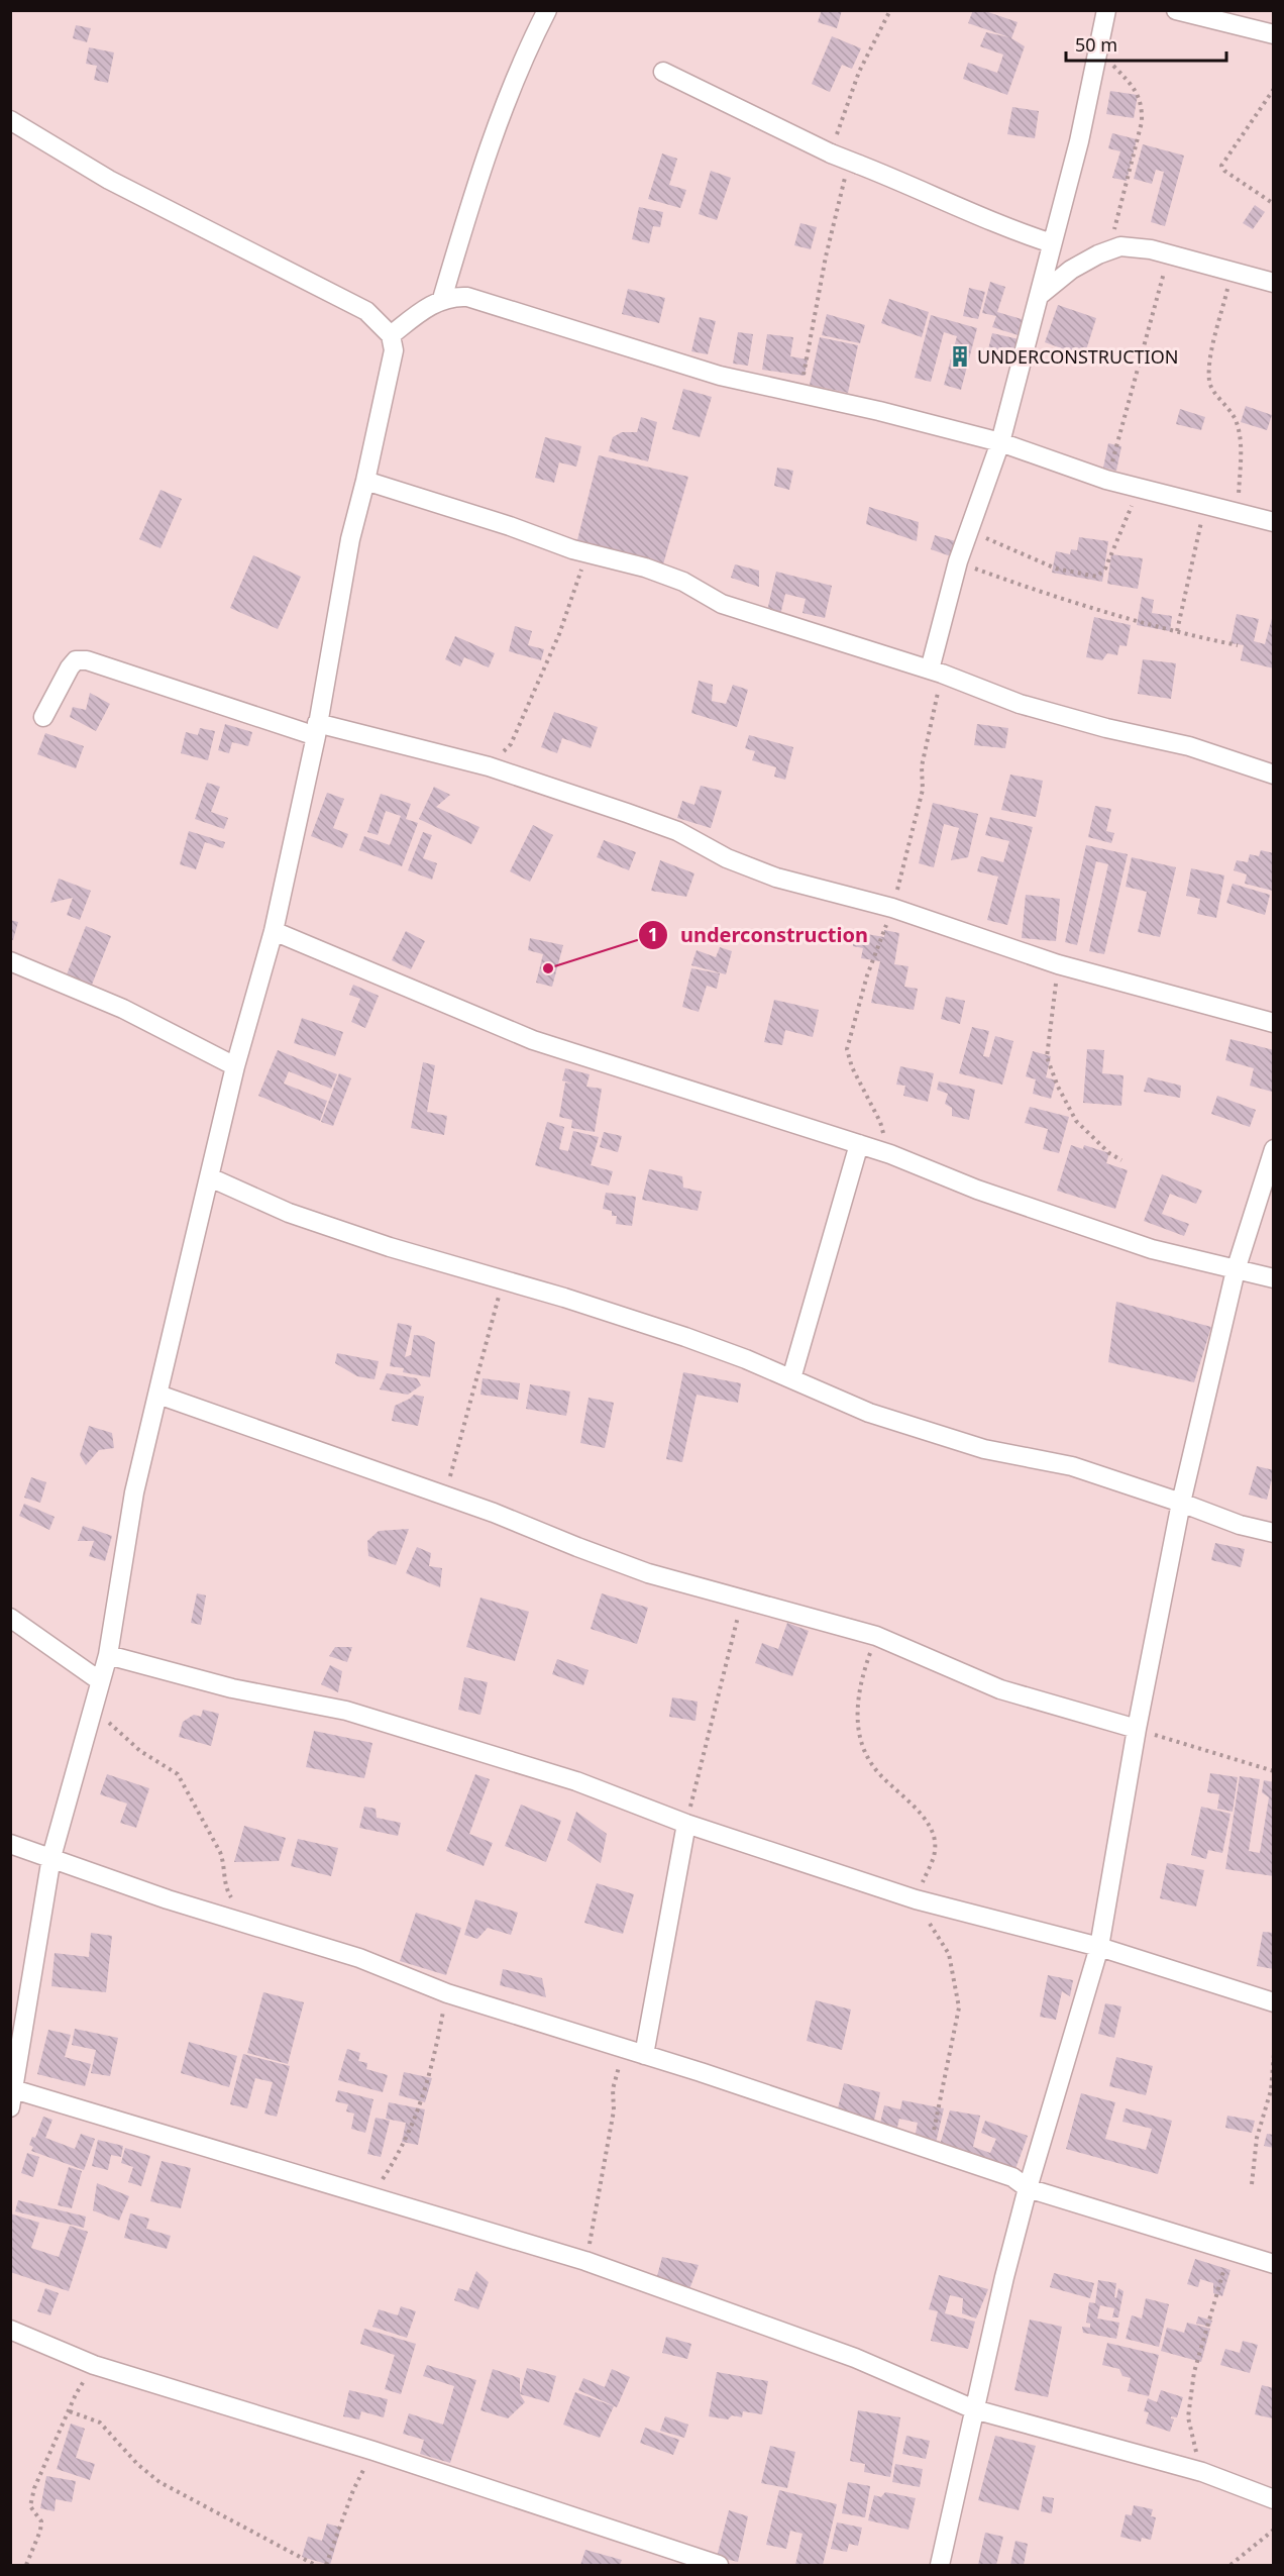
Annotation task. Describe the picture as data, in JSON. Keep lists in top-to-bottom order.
{
  "places": {
    "building": ["UNDERCONSTRUCTION"],
    "other": ["underconstruction"]
  },
  "scale_bar": "50 m"
}
